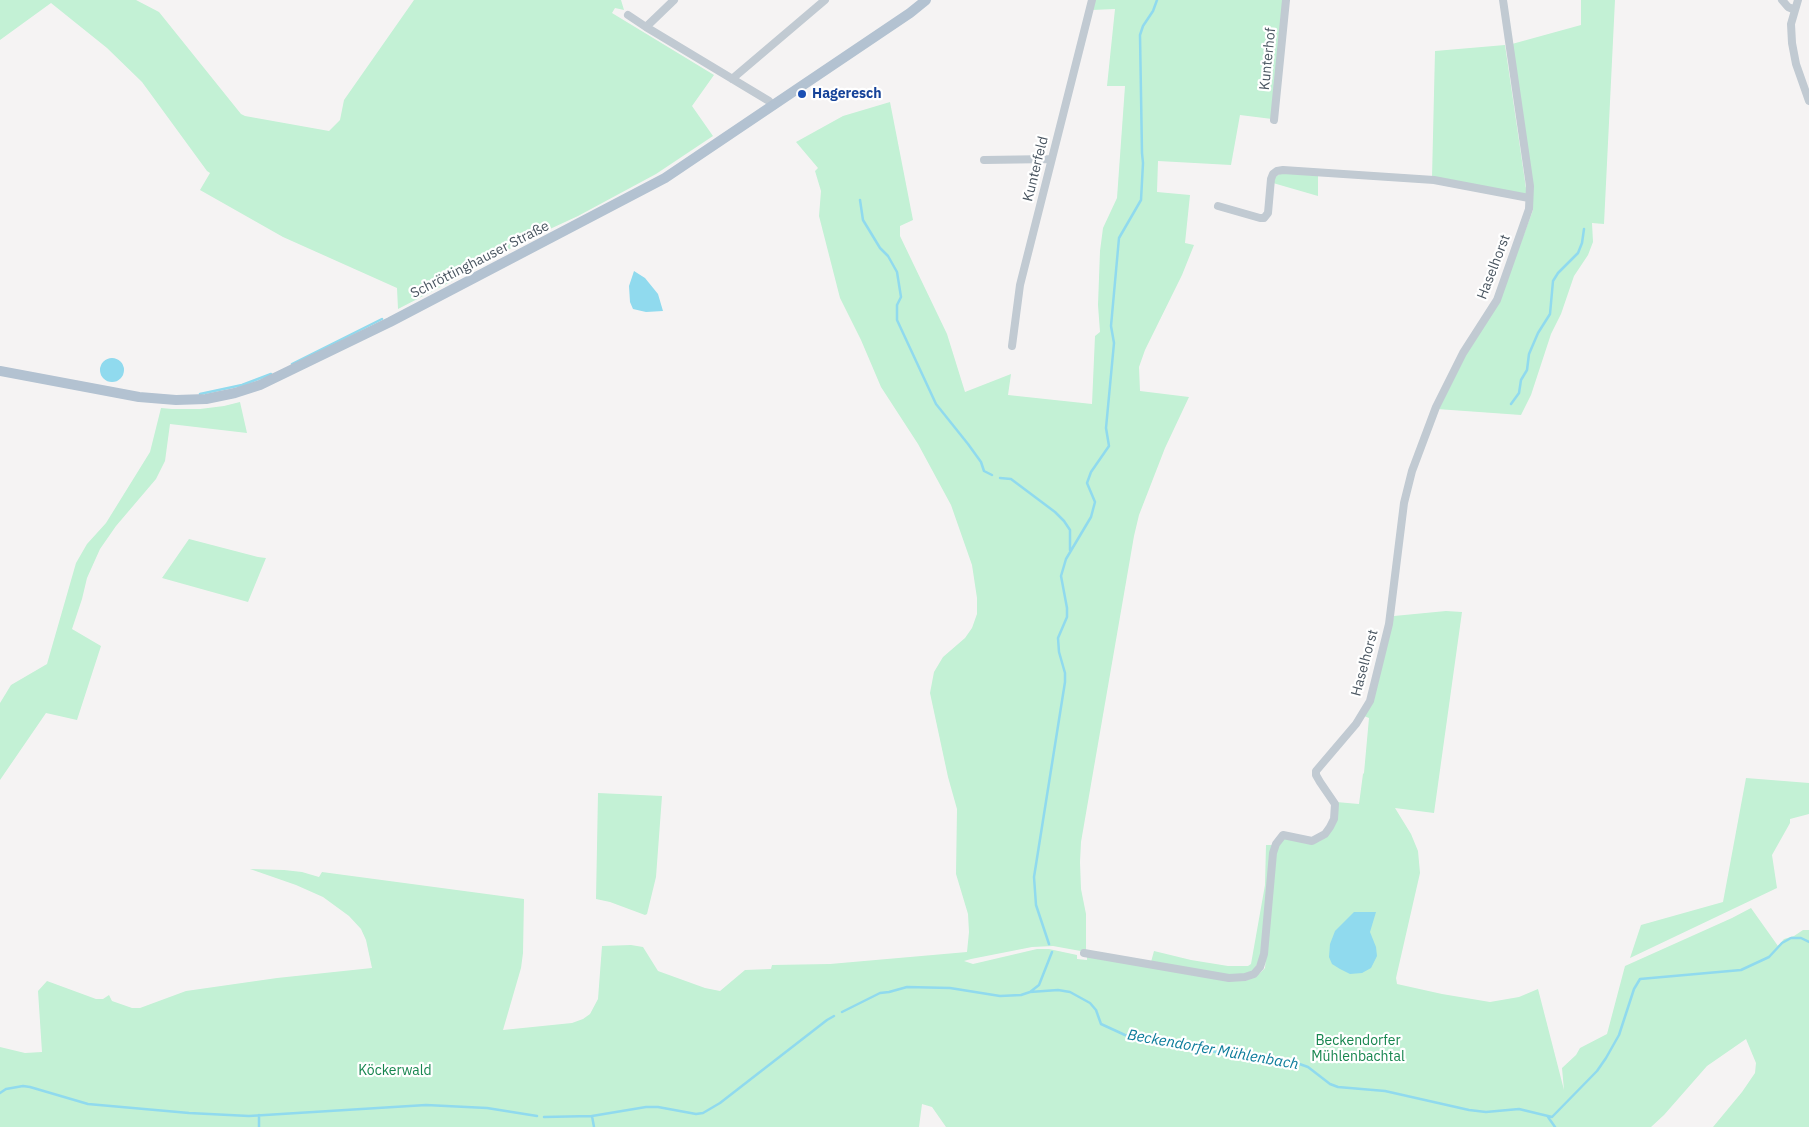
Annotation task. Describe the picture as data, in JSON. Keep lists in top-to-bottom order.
{
  "streets": {
    "main road": ["Schröttinghauser Straße"],
    "street": ["Kunterhof", "Kunterfeld", "Haselhorst"]
  },
  "water": ["Beckendorfer Mühlenbach"],
  "parks": ["Beckendorfer Mühlenbachtal", "Köckerwald"],
  "places": ["Hageresch"]
}
